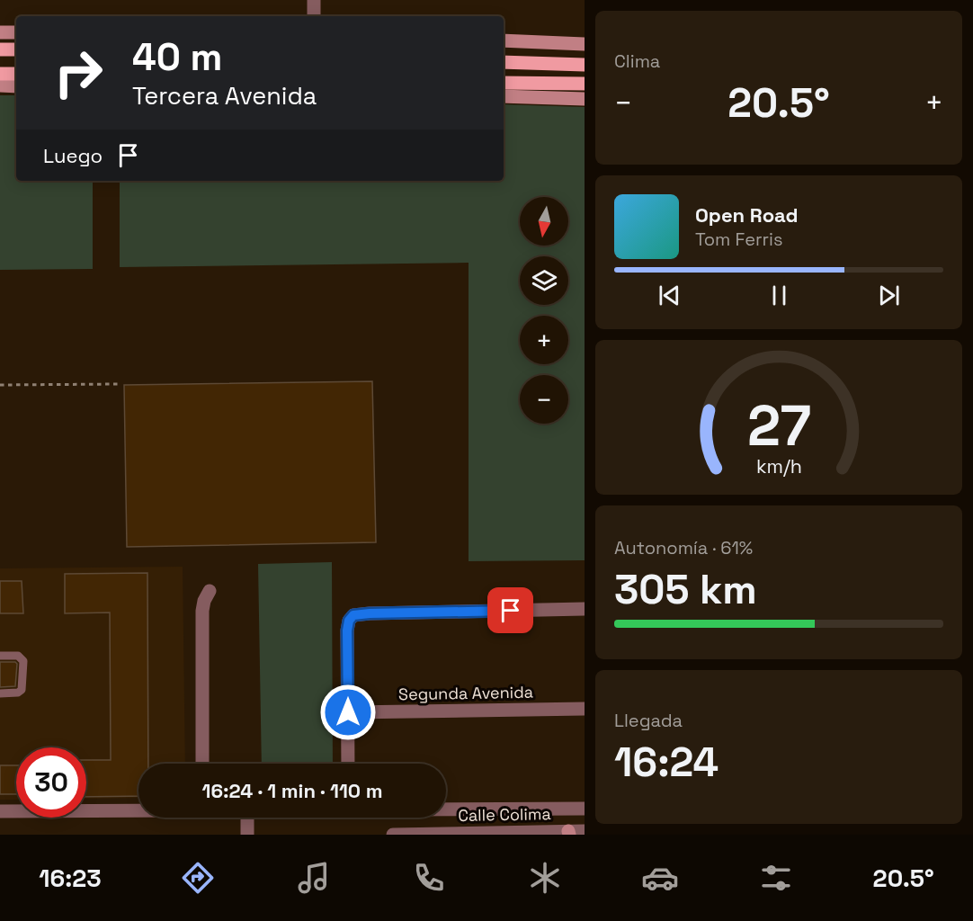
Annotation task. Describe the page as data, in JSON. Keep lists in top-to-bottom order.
{
  "streets": {
    "street": ["Segunda Avenida", "Calle Colima"]
  },
  "north": "bottom",
  "page": {
    "tile": [
      "Clima",
      ["Autonomía · 61%", "305 km"],
      ["Llegada", "16:24"]
    ],
    "turn": ["40 m", "Tercera Avenida"],
    "heat": ["−", "20.5°", "+"],
    "then": "Luego",
    "song": ["Open Road", "Tom Ferris"],
    "map_buttons": ["+", "−"],
    "limit": "30",
    "trip": "16:24 · 1 min · 110 m",
    "tabs": ["16:23", "20.5°"],
    "gauge": ["27", "km/h"]
  }
}
